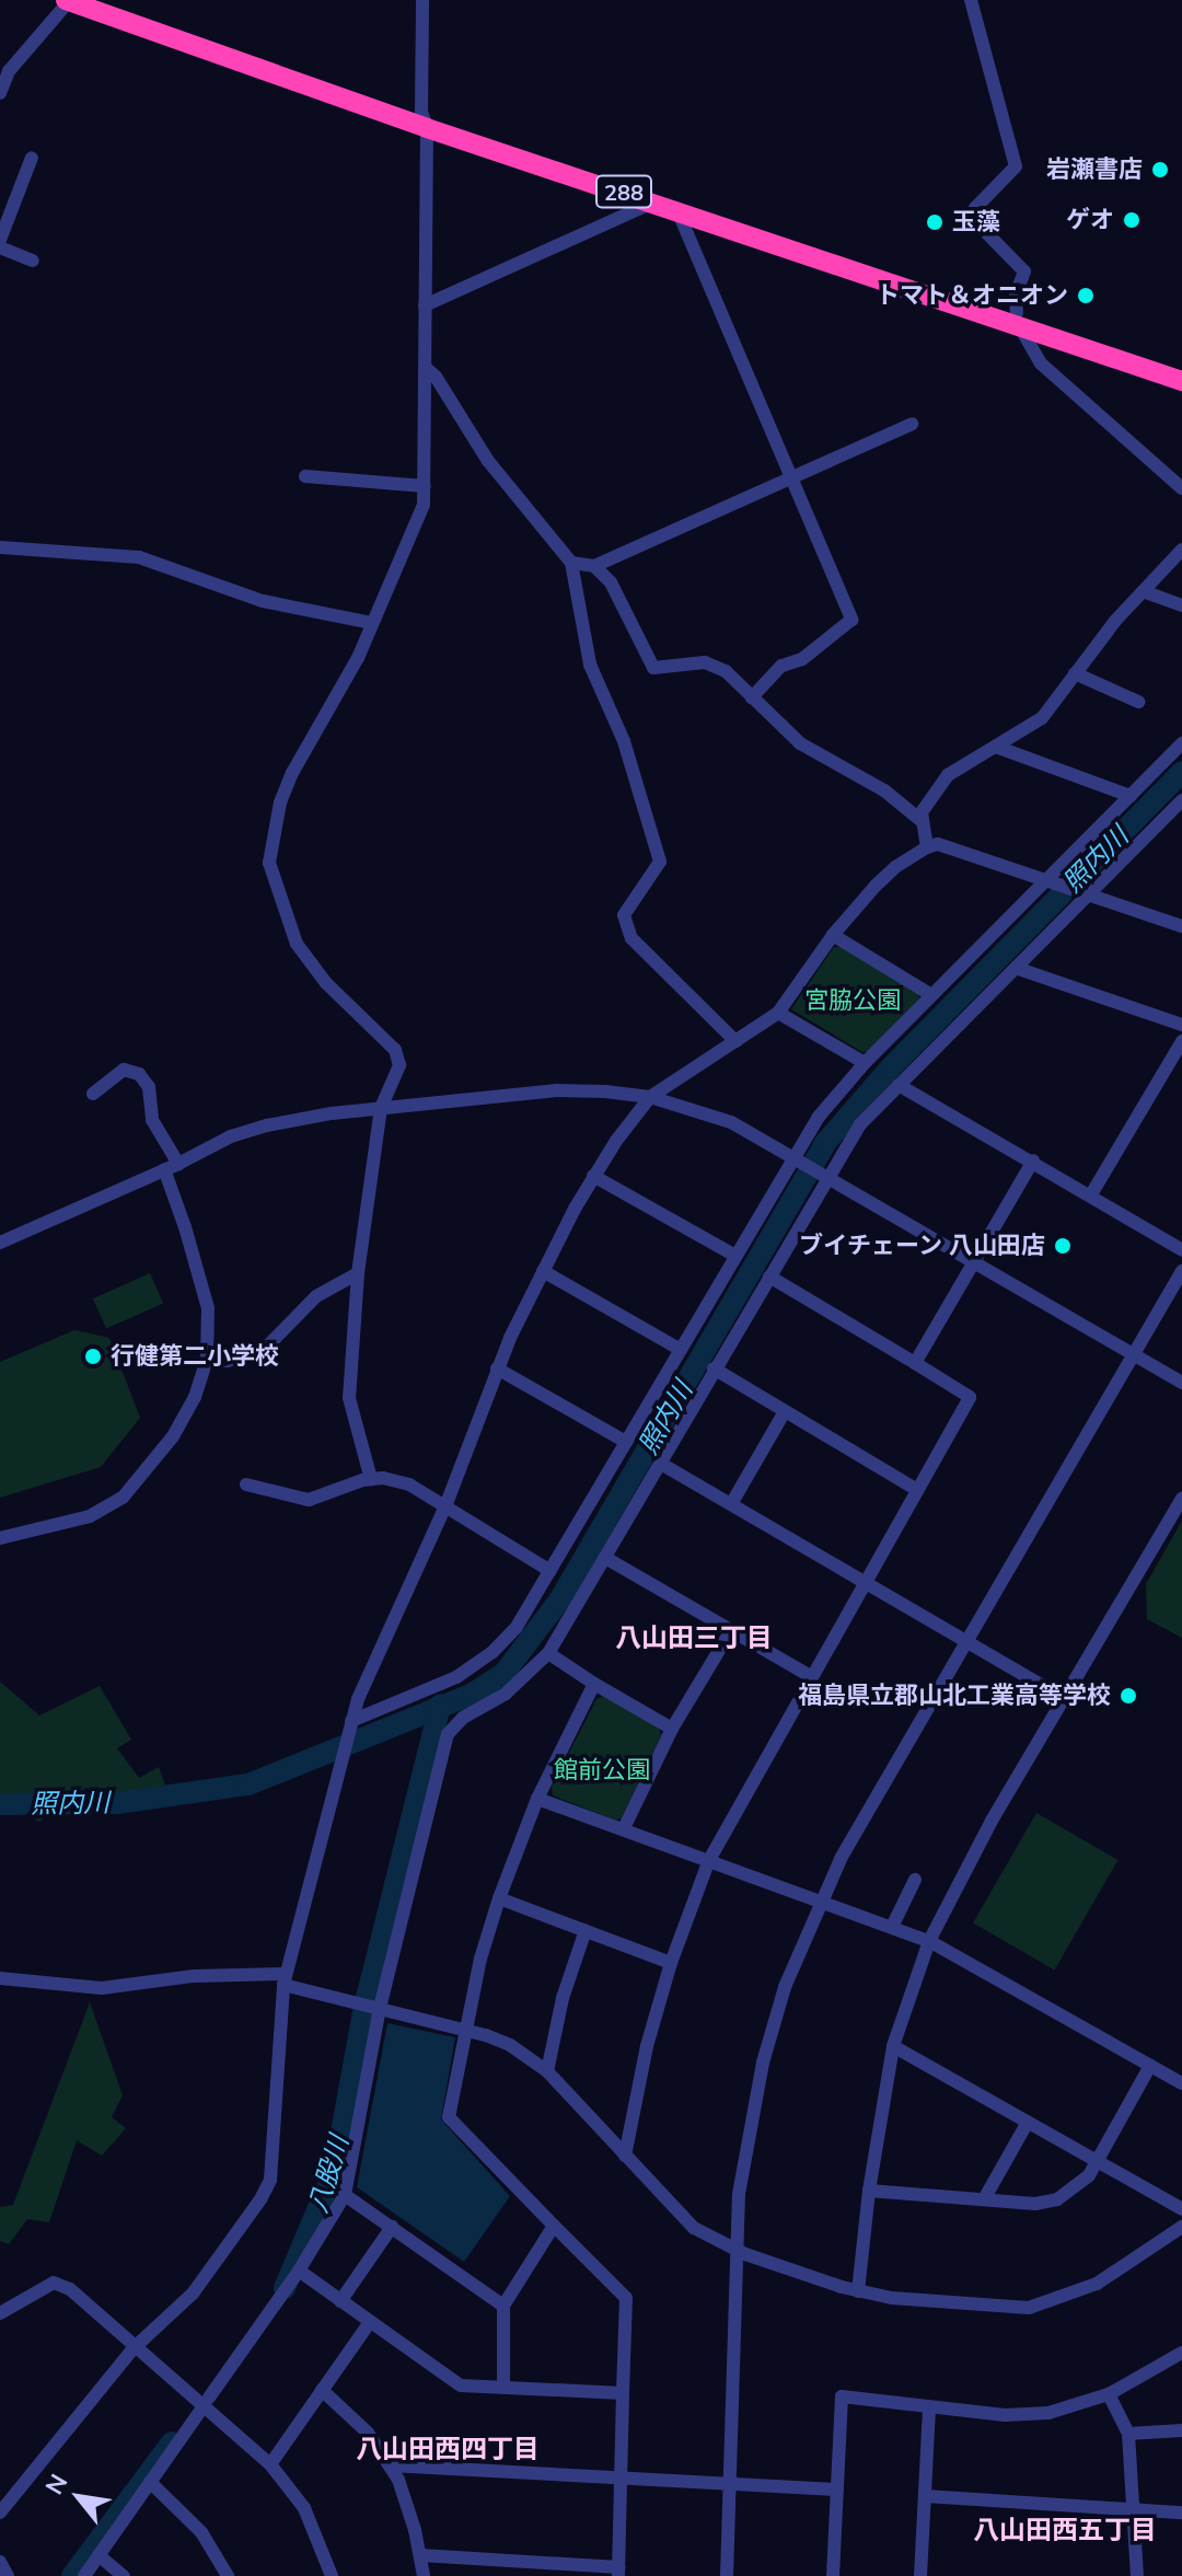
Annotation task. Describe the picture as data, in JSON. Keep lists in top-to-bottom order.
{
  "streets": {
    "highway": ["288"]
  },
  "districts": ["八山田三丁目", "八山田西四丁目", "八山田西五丁目"],
  "water": ["照内川", "八股川"],
  "parks": ["宮脇公園", "館前公園"],
  "places": [
    "岩瀬書店",
    "ゲオ",
    "玉藻",
    "トマト＆オニオン",
    "ブイチェーン 八山田店",
    "行健第二小学校",
    "福島県立郡山北工業高等学校"
  ],
  "north": "top left"
}
